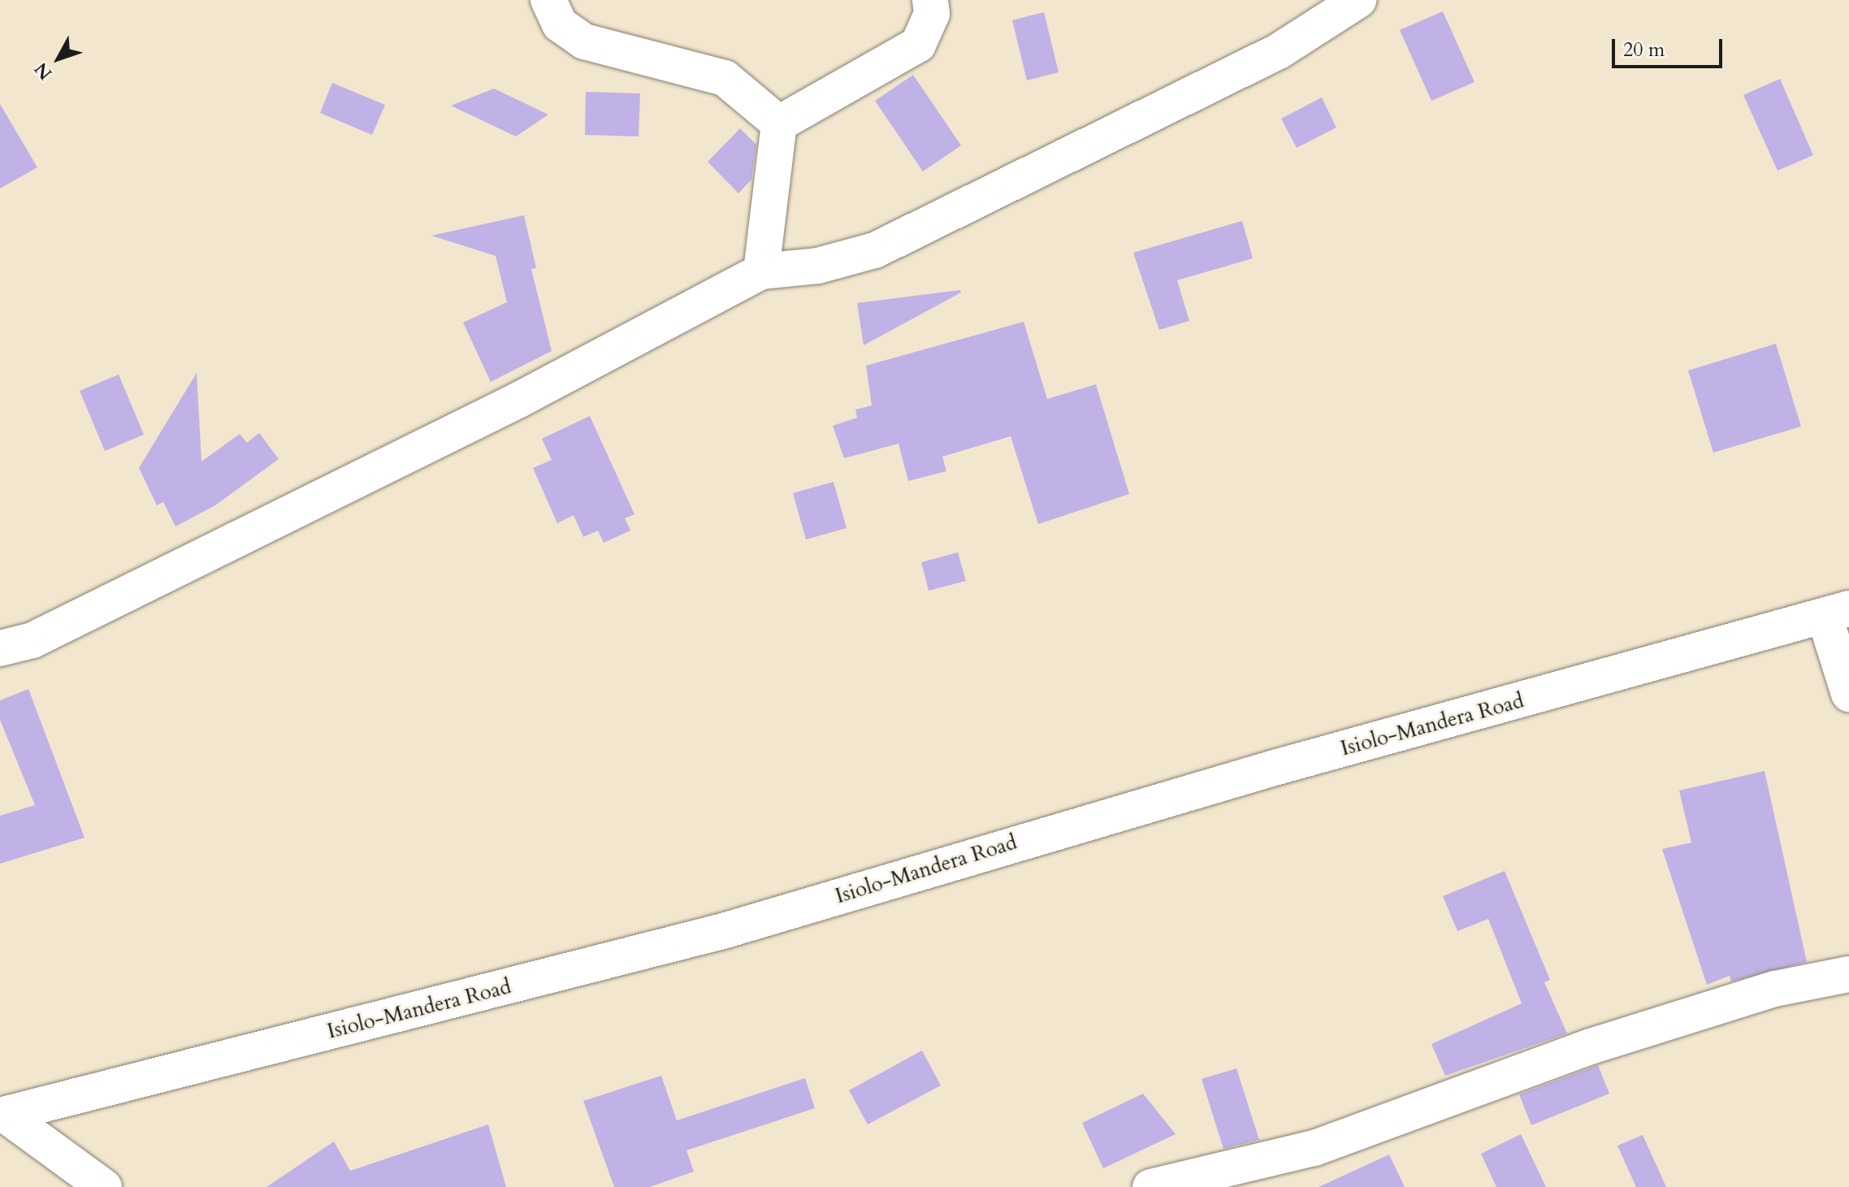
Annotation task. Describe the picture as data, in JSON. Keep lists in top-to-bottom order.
{
  "streets": {
    "main road": ["Isiolo-Mandera Road"]
  },
  "scale_bar": "20 m",
  "north": "bottom left"
}
